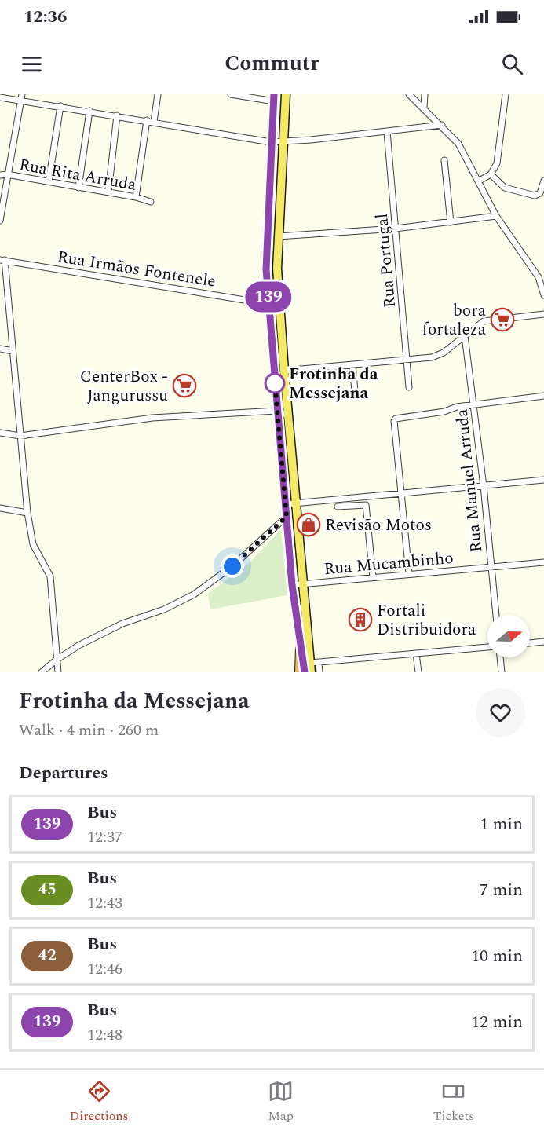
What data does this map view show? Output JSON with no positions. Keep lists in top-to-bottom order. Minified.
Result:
{"streets":{"street":["Rua Rita Arruda","Rua Portugal","Rua Irmãos Fontenele","Rua Manuel Arruda","Rua Mucambinho"]},"crossings":[["Rua Manuel Arruda","Rua Mucambinho"]],"places":{"supermarket":["bora fortaleza","CenterBox - Jangurussu"],"other":["Frotinha da Messejana"],"shop":["Revisão Motos"],"building":["Fortali Distribuidora"]},"lines":["bus line 139"],"north":"right","page":{"status":"12:36","header":"Commutr","on_map":"139","heading":[["Frotinha da Messejana","Walk · 4 min · 260 m"],"Departures"],"list":[{"mark":"139","name":"Bus","note":"12:37","value":"1 min"},{"mark":"45","name":"Bus","note":"12:43","value":"7 min"},{"mark":"42","name":"Bus","note":"12:46","value":"10 min"},{"mark":"139","name":"Bus","note":"12:48","value":"12 min"}],"tabs":["Directions","Map","Tickets"]}}
